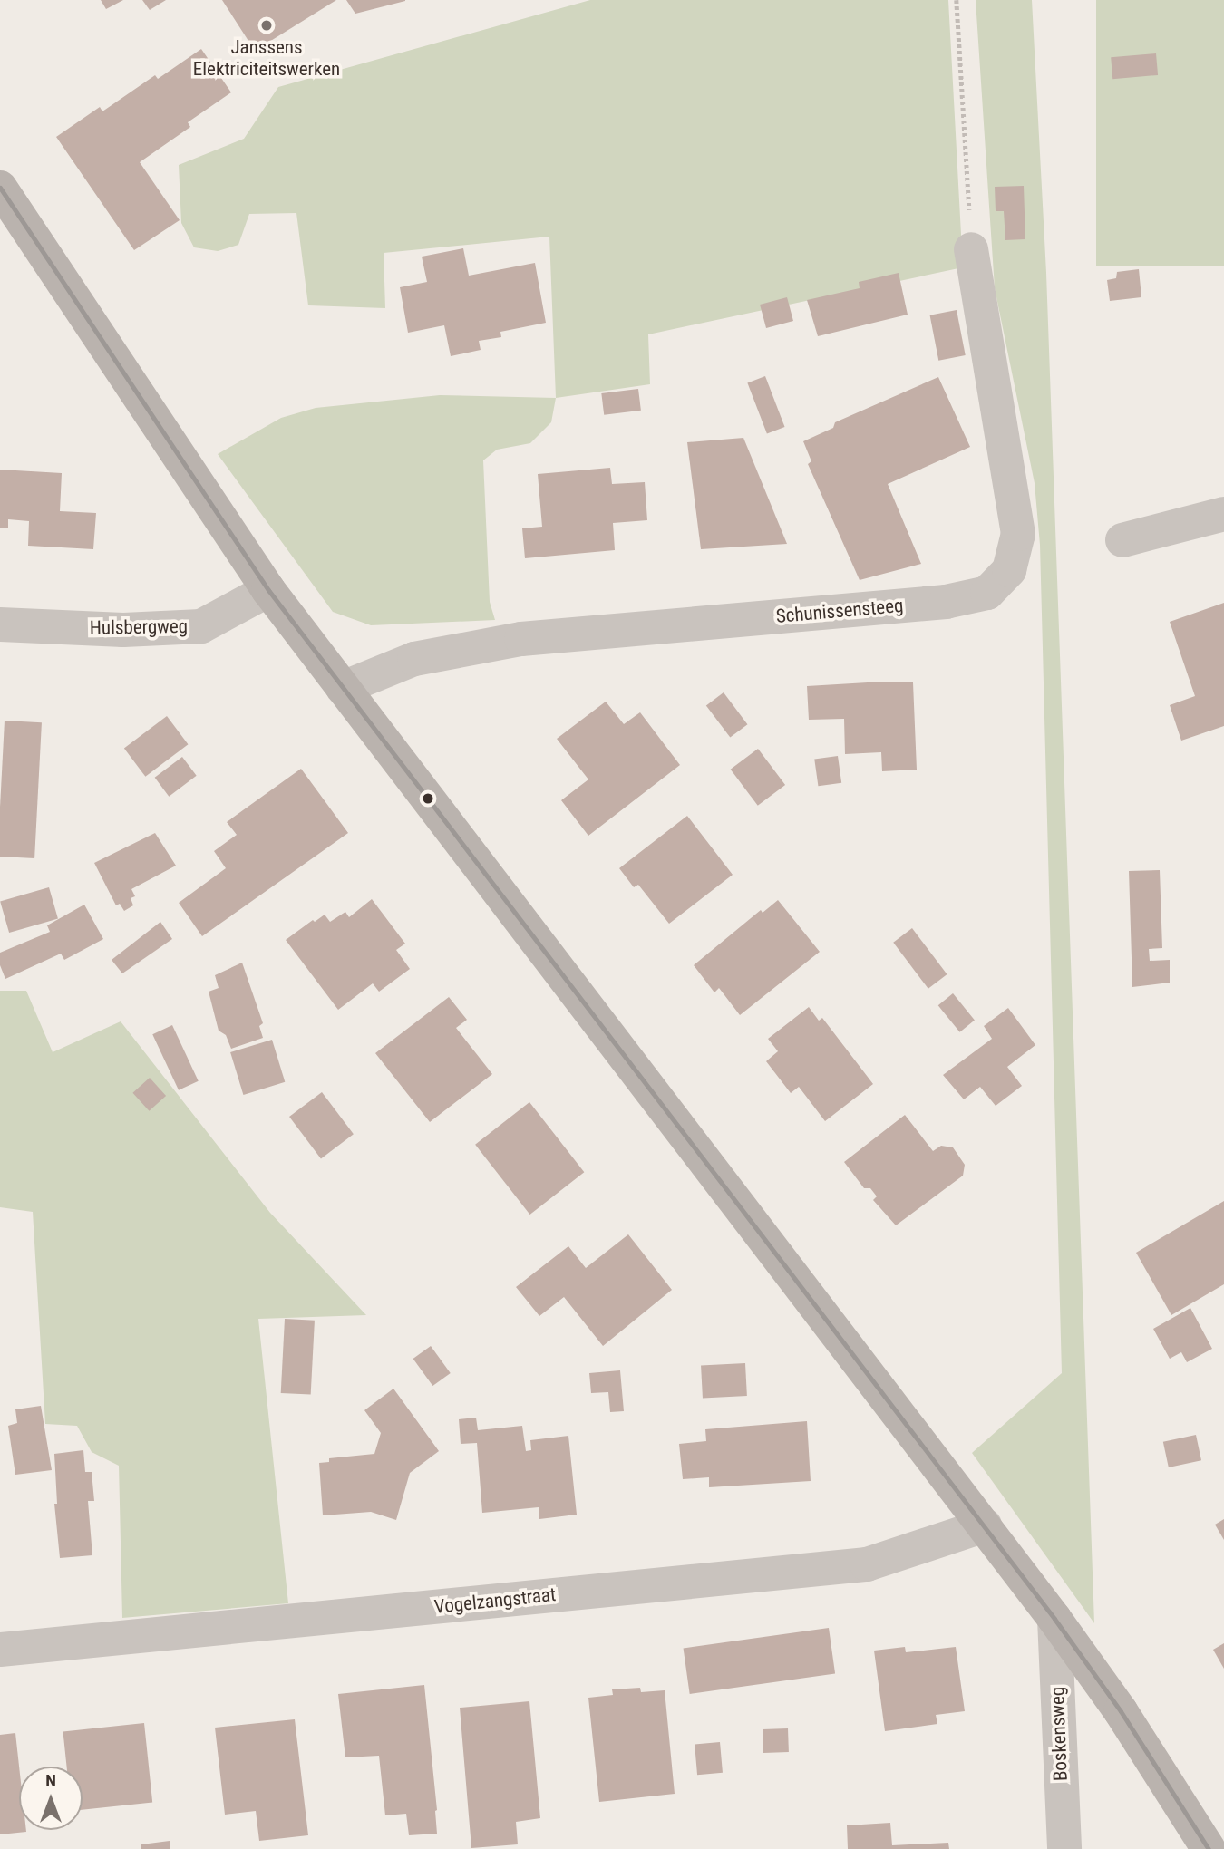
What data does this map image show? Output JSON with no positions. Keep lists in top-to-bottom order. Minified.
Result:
{"streets":{"street":["Schunissensteeg","Hulsbergweg","Vogelzangstraat","Boskensweg"]},"places":["Janssens Elektriciteitswerken"],"north":"top"}
